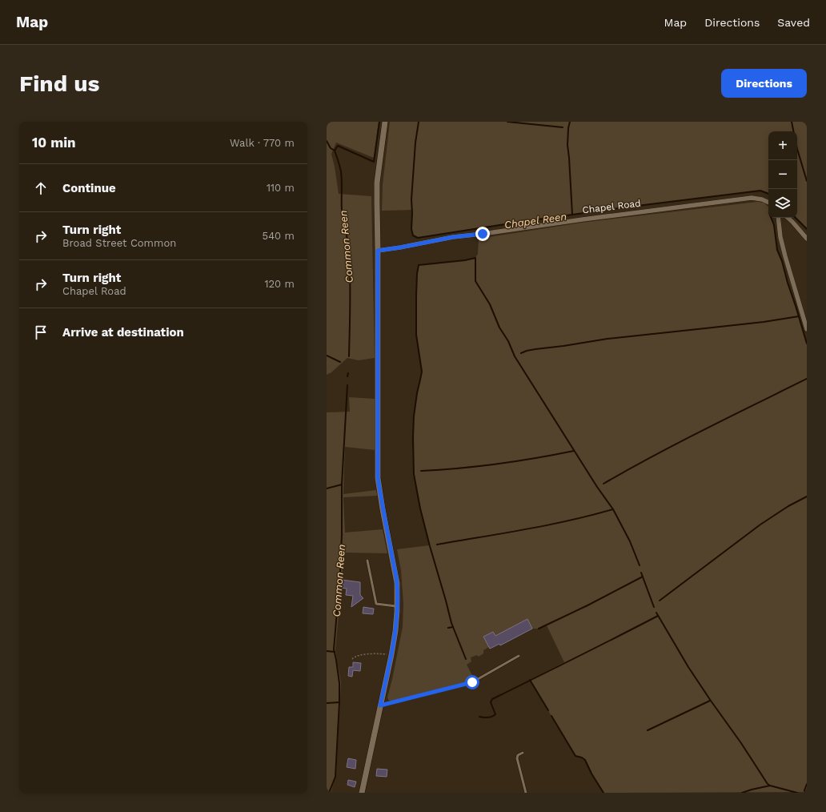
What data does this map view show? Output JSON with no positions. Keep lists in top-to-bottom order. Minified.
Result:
{"streets":{"street":["Chapel Road"]},"water":["Chapel Reen","Common Reen"],"page":{"header":"Map","nav":["Map","Directions","Saved"],"buttons":"Directions","title":"Find us","heading":["10 min","Walk · 770 m"],"map_buttons":["+","−"],"list":[["Continue","110 m"],["Turn right","Broad Street Common","540 m"],["Turn right","Chapel Road","120 m"],"Arrive at destination"]}}
